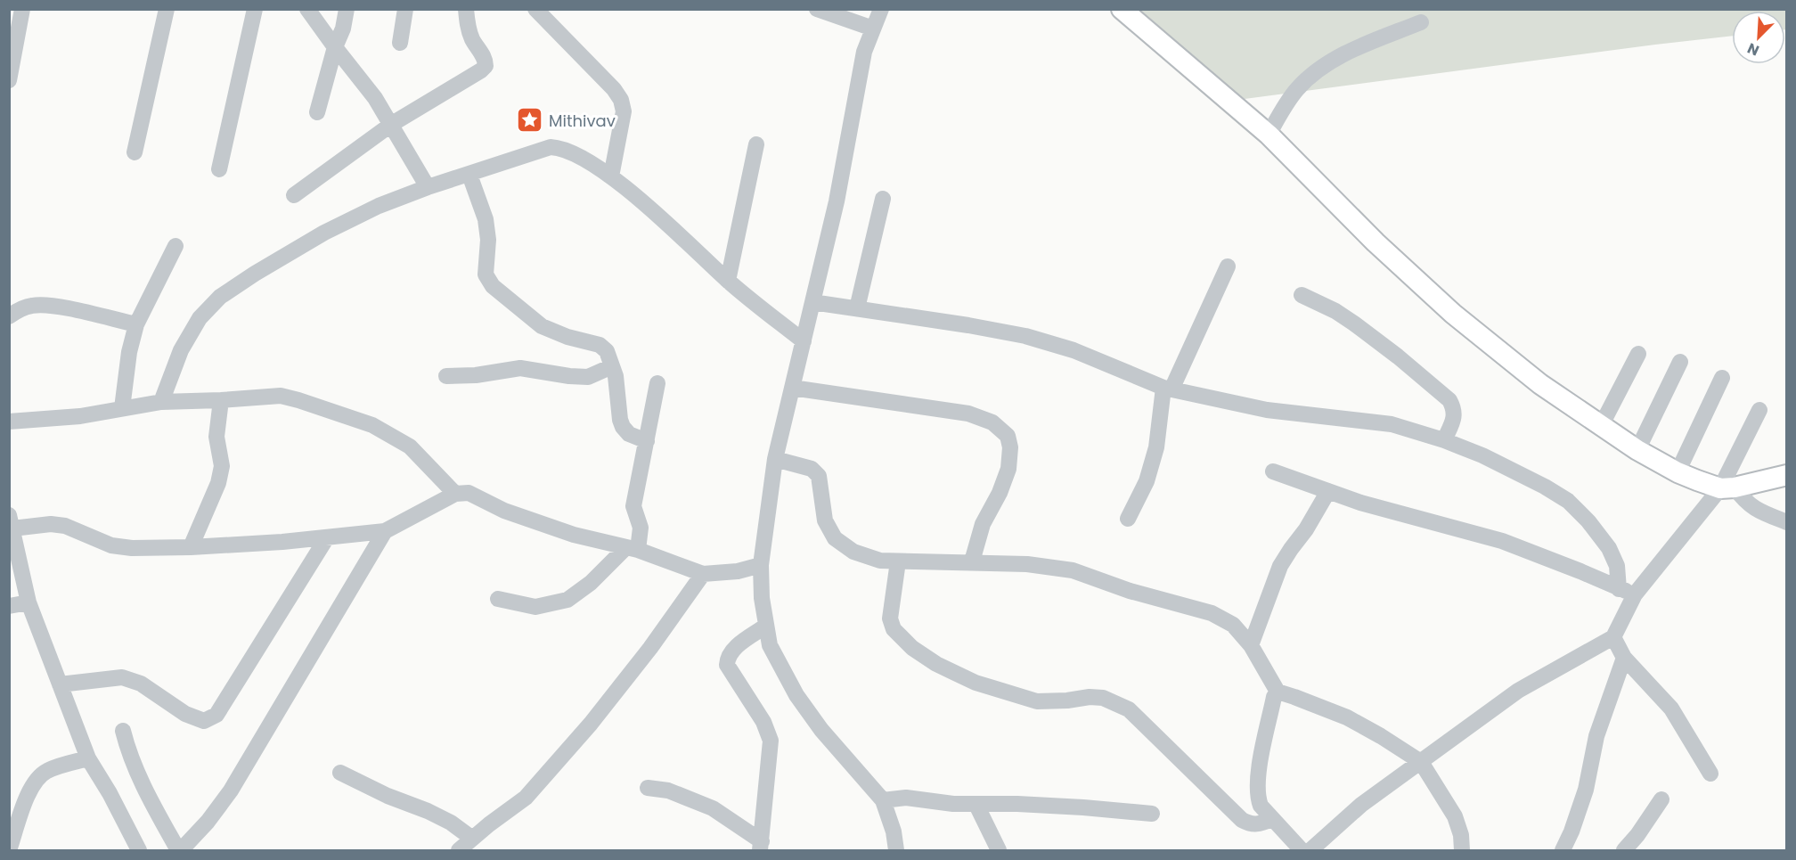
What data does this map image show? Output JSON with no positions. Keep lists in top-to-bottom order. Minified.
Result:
{"places":{"place":["Mithivav"]},"north":"bottom left"}
